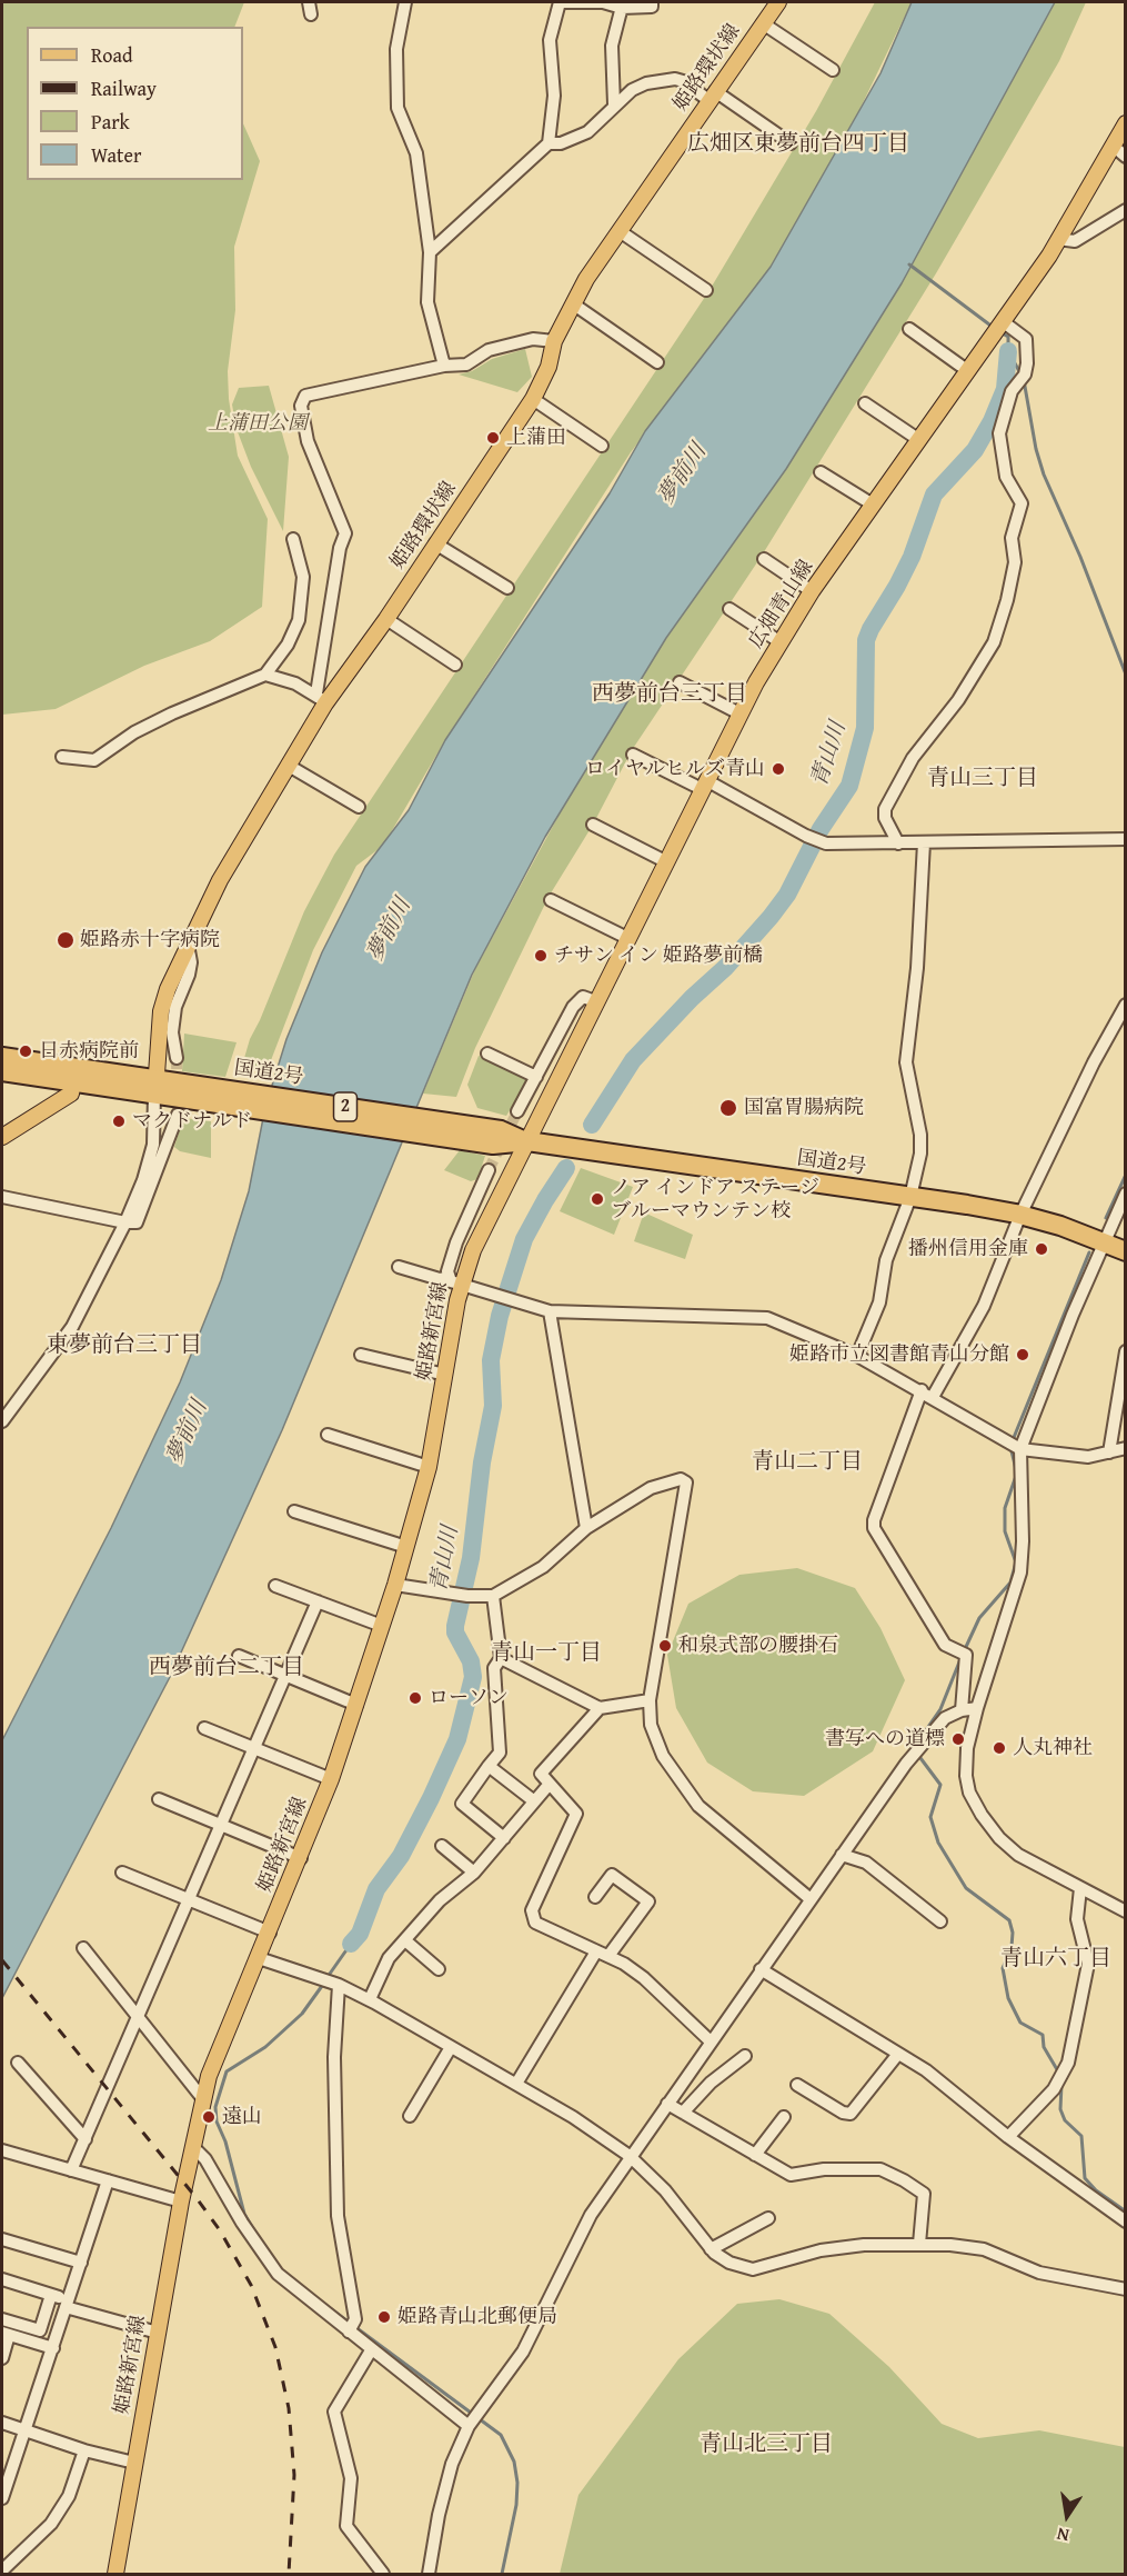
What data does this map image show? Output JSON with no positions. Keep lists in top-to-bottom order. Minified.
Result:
{"streets":{"highway":["国道2号","2"],"main road":["姫路環状線","広畑青山線","姫路新宮線"]},"crossings":[["姫路環状線","国道2号"],["広畑青山線","国道2号"],["広畑青山線","姫路新宮線"],["国道2号","姫路新宮線"]],"districts":["広畑区東夢前台四丁目","西夢前台三丁目","青山三丁目","東夢前台三丁目","青山二丁目","青山一丁目","西夢前台二丁目","青山六丁目","青山北三丁目"],"water":["夢前川","青山川"],"parks":["上蒲田公園"],"places":["上蒲田","ロイヤルヒルズ青山","姫路赤十字病院","チサン イン 姫路夢前橋","日赤病院前","国富胃腸病院","マクドナルド","ノア インドア ステージ ブルーマウンテン校","播州信用金庫","姫路市立図書館青山分館","和泉式部の腰掛石","ローソン","書写への道標","人丸神社","遠山","姫路青山北郵便局"],"legend":["Road","Railway","Park","Water"],"north":"bottom"}
